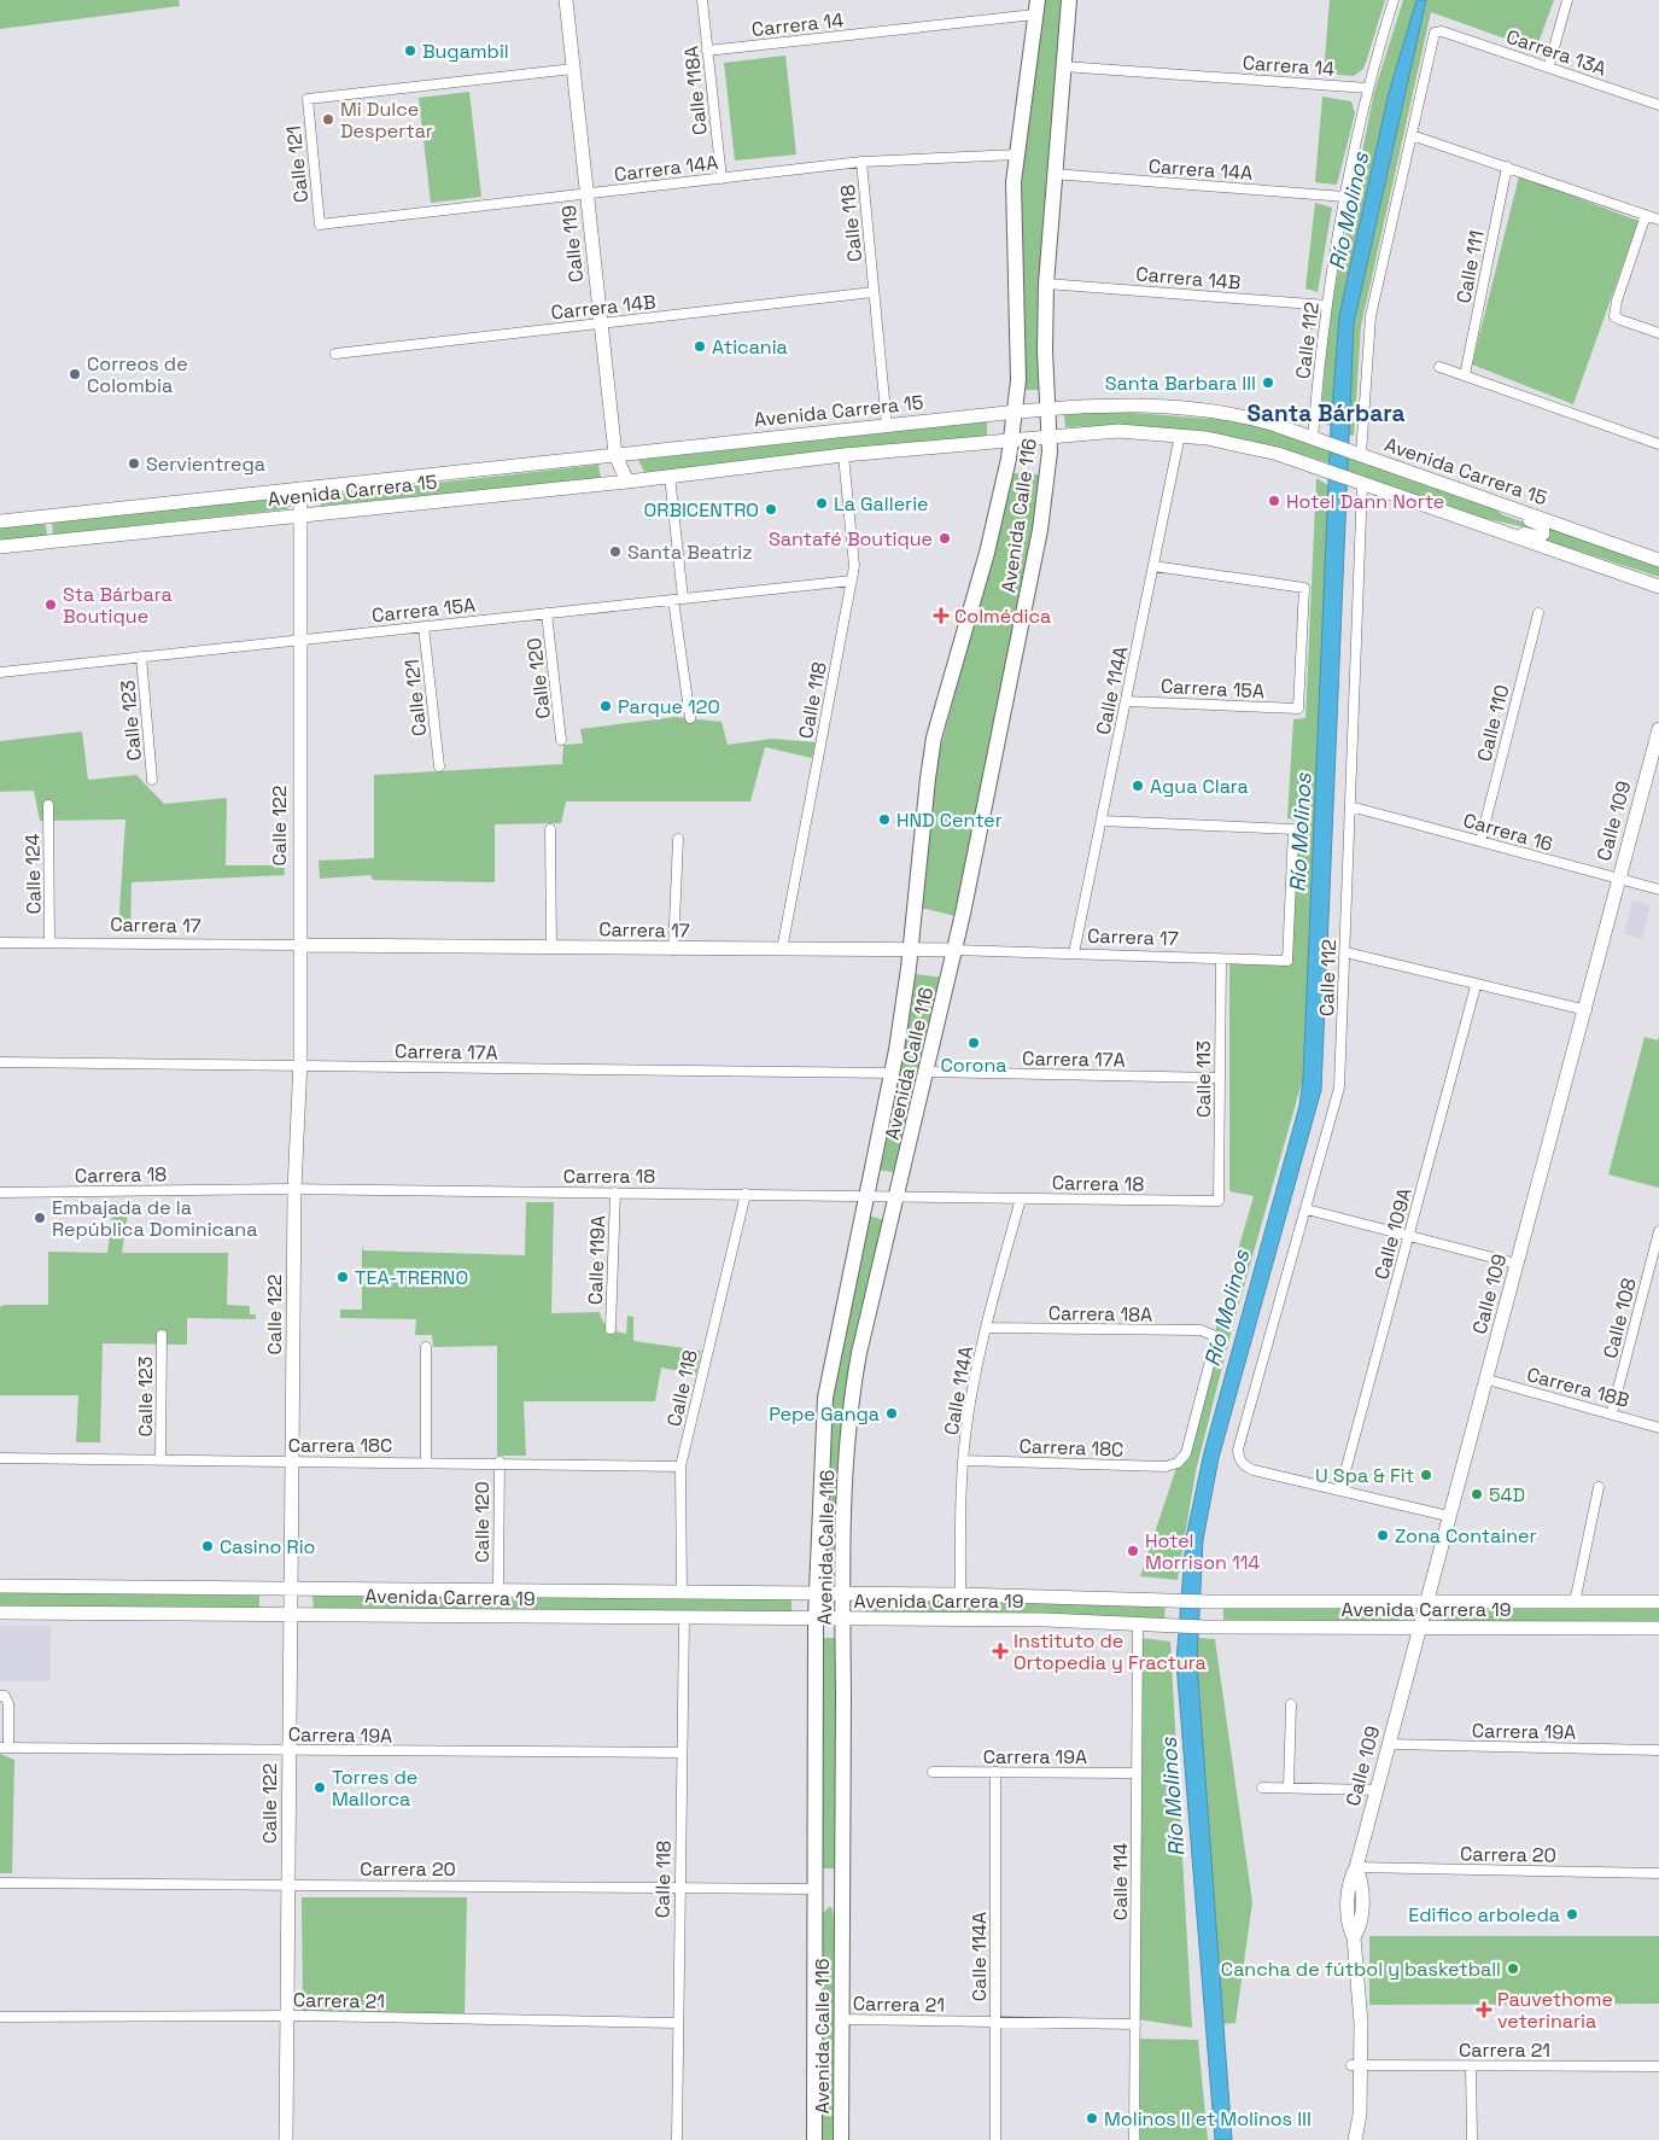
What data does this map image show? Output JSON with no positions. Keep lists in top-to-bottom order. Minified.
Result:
{"streets":{"main road":["Calle 119","Avenida Carrera 15","Avenida Calle 116","Calle 109","Calle 122","Carrera 17","Avenida Carrera 19"],"street":["Carrera 14","Carrera 13A","Calle 118A","Calle 121","Carrera 14A","Calle 118","Calle 111","Carrera 14B","Calle 112","Carrera 15A","Calle 120","Calle 114A","Calle 123","Calle 110","Carrera 16","Calle 124","Carrera 17A","Calle 113","Carrera 18","Calle 109A","Calle 119A","Carrera 18A","Calle 108","Carrera 18B","Carrera 18C","Carrera 19A","Carrera 20","Calle 114","Carrera 21"]},"crossings":[["Carrera 14","Calle 118A"],["Carrera 14","Calle 112"],["Carrera 14","Avenida Calle 116"],["Calle 118A","Carrera 14A"],["Calle 121","Carrera 14A"],["Calle 121","Calle 119"],["Calle 121","Carrera 15A"],["Carrera 14A","Calle 118"],["Carrera 14A","Calle 119"],["Carrera 14A","Calle 112"],["Carrera 14A","Avenida Calle 116"],["Calle 118","Carrera 14B"],["Calle 118","Avenida Carrera 15"],["Calle 118","Carrera 15A"],["Calle 118","Carrera 17"],["Calle 118","Carrera 18"],["Calle 118","Carrera 18C"],["Calle 118","Avenida Carrera 19"],["Calle 118","Carrera 19A"],["Calle 118","Carrera 20"],["Calle 118","Carrera 21"],["Calle 119","Carrera 14B"],["Calle 119","Avenida Carrera 15"],["Carrera 14B","Calle 112"],["Carrera 14B","Avenida Calle 116"],["Calle 112","Avenida Carrera 15"],["Calle 112","Calle 114A"],["Calle 112","Carrera 16"],["Calle 112","Carrera 17"],["Calle 112","Calle 109A"],["Avenida Carrera 15","Avenida Calle 116"],["Avenida Carrera 15","Calle 114A"],["Avenida Carrera 15","Calle 122"],["Avenida Calle 116","Carrera 17"],["Avenida Calle 116","Carrera 17A"],["Avenida Calle 116","Carrera 18"],["Avenida Calle 116","Avenida Carrera 19"],["Avenida Calle 116","Carrera 20"],["Avenida Calle 116","Carrera 21"],["Carrera 15A","Calle 120"],["Carrera 15A","Calle 114A"],["Carrera 15A","Calle 123"],["Carrera 15A","Calle 122"],["Calle 120","Carrera 18C"],["Calle 114A","Carrera 17"],["Calle 114A","Carrera 18"],["Calle 114A","Carrera 18A"],["Calle 114A","Carrera 18C"],["Calle 114A","Avenida Carrera 19"],["Calle 114A","Carrera 19A"],["Calle 114A","Carrera 21"],["Calle 123","Carrera 18C"],["Calle 110","Carrera 16"],["Calle 109","Carrera 16"],["Calle 109","Carrera 18B"],["Calle 109","Avenida Carrera 19"],["Calle 109","Carrera 19A"],["Calle 109","Carrera 20"],["Calle 109","Carrera 21"],["Calle 122","Carrera 17"],["Calle 122","Carrera 17A"],["Calle 122","Carrera 18"],["Calle 122","Carrera 18C"],["Calle 122","Avenida Carrera 19"],["Calle 122","Carrera 19A"],["Calle 122","Carrera 20"],["Calle 122","Carrera 21"],["Calle 124","Carrera 17"],["Carrera 17","Calle 113"],["Carrera 17A","Calle 113"],["Calle 113","Carrera 18"],["Carrera 18","Calle 119A"],["Carrera 18A","Carrera 18C"],["Calle 108","Carrera 18B"],["Avenida Carrera 19","Calle 114"],["Carrera 19A","Calle 114"],["Calle 114","Carrera 21"]],"districts":["Santa Bárbara"],"water":["Río Molinos"],"places":{"other":["Bugambil","Mi Dulce Despertar","Aticania","Correos de Colombia","Santa Barbara III","Servientrega","Hotel Dann Norte","La Gallerie","ORBICENTRO","Santafé Boutique","Santa Beatriz","Sta Bárbara Boutique","Parque 120","Agua Clara","HND Center","Corona","Embajada de la República Dominicana","TEA-TRERNO","Pepe Ganga","U Spa & Fit","54D","Zona Container","Casino Rio","Hotel Morrison 114","Torres de Mallorca","Edifico arboleda","Cancha de fútbol y basketball","Molinos II et Molinos III"],"health":["Colmédica","Instituto de Ortopedia y Fractura","Pauvethome veterinaria"]}}
